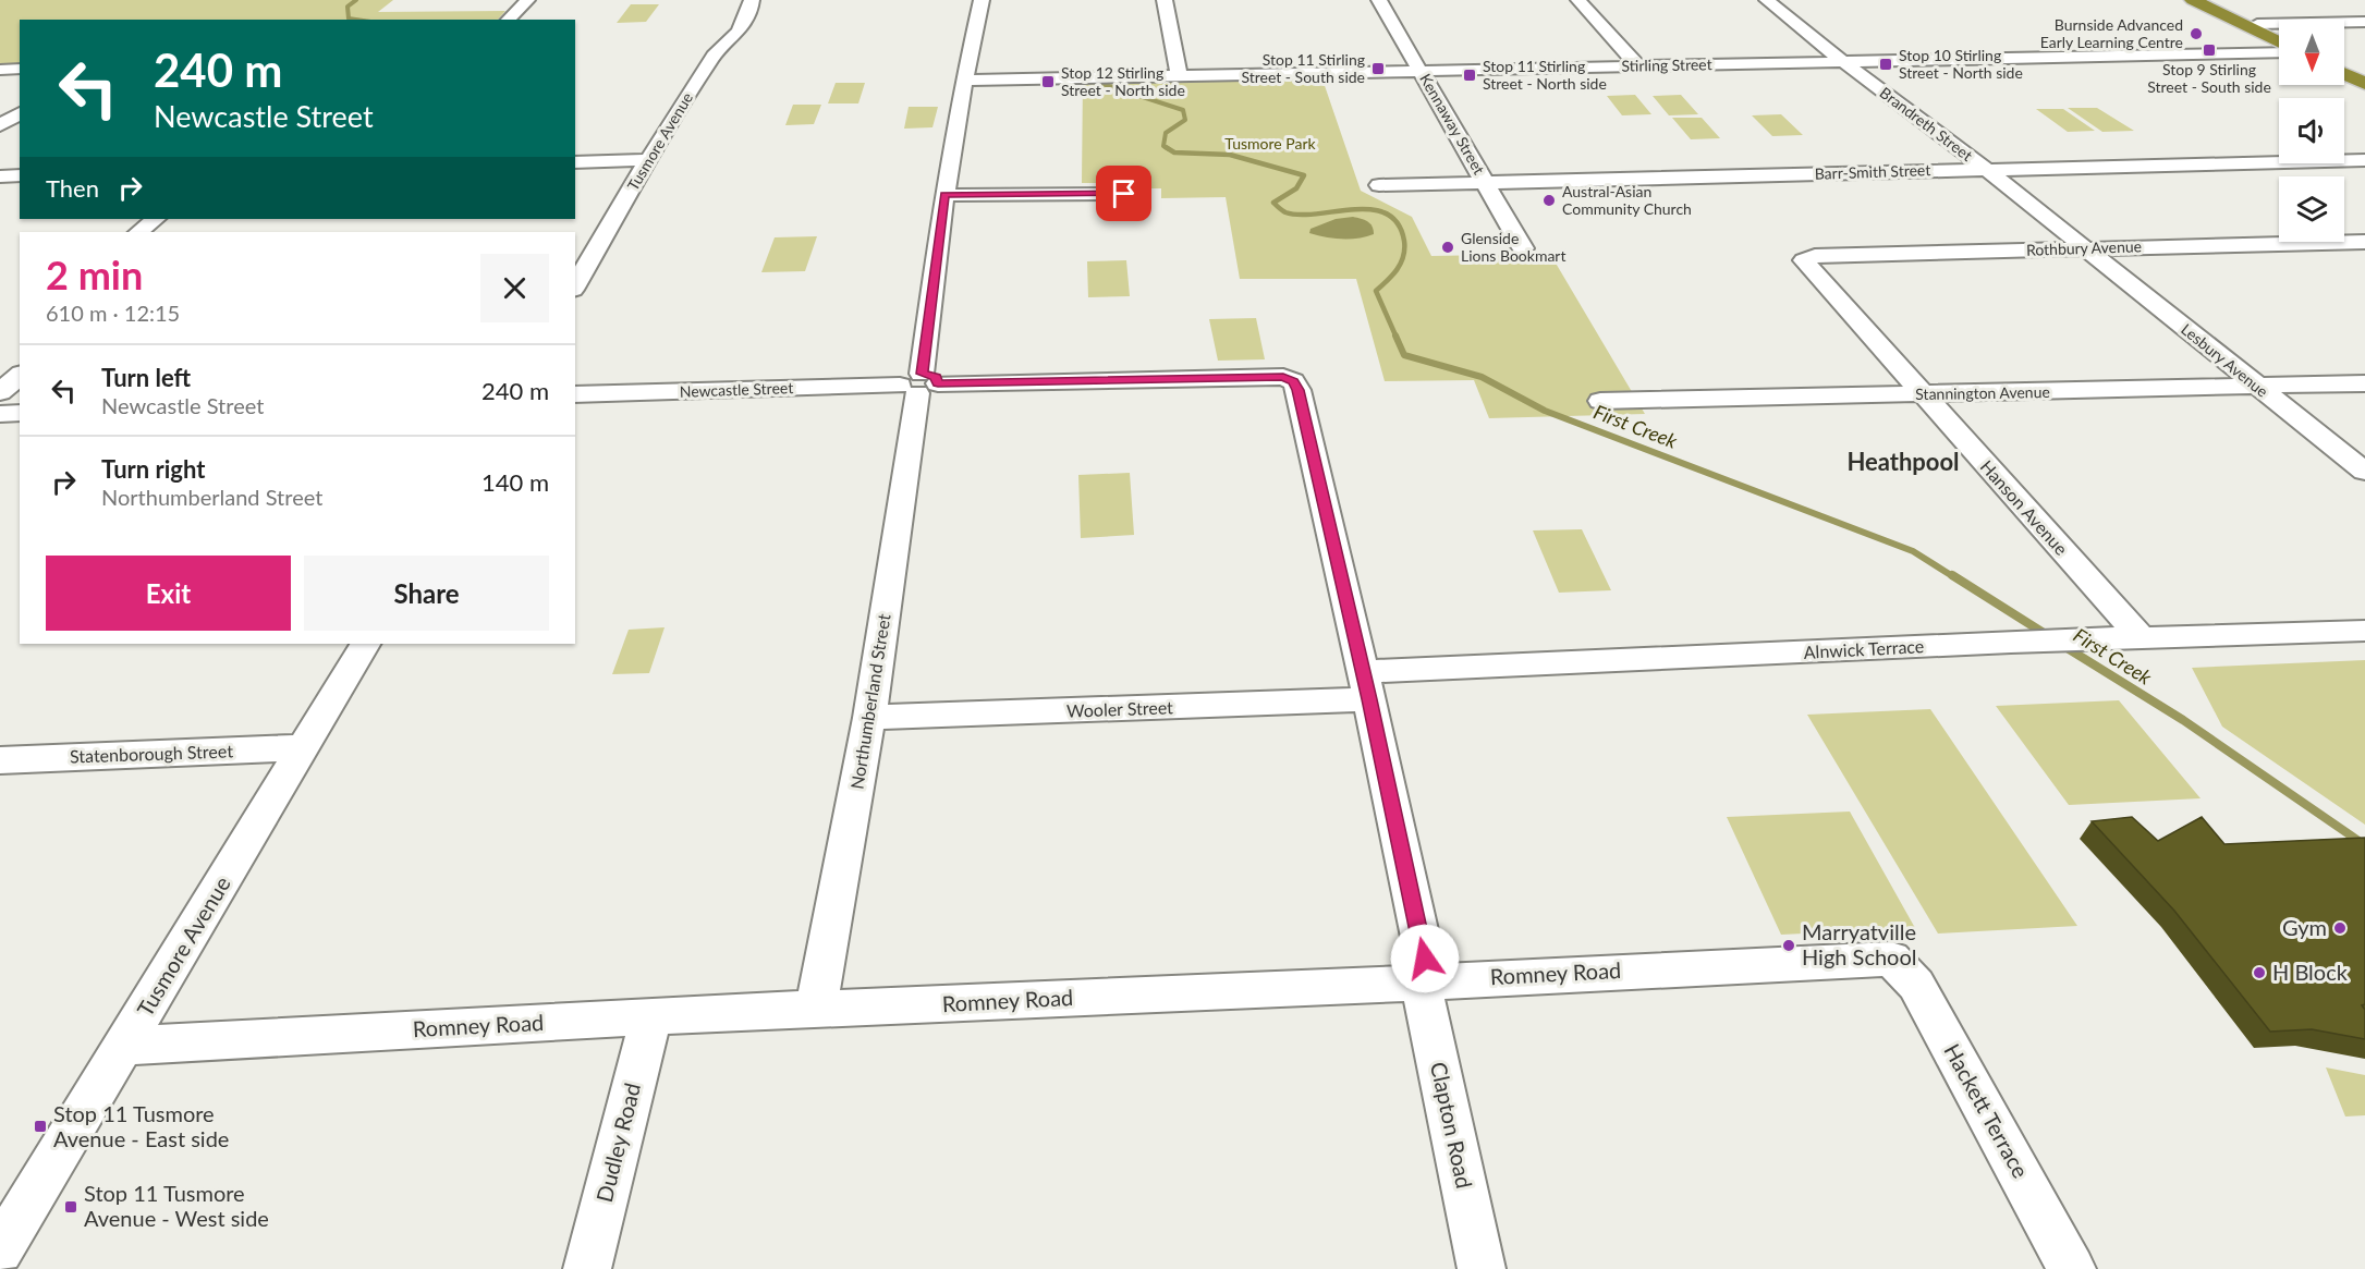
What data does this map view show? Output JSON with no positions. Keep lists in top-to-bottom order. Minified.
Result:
{"streets":{"street":["Stirling Street","Kennaway Street","Brandreth Street","Tusmore Avenue","Barr-Smith Street","Rothbury Avenue","Lesbury Avenue","Newcastle Street","Stannington Avenue","Hanson Avenue","Alnwick Terrace","Northumberland Street","Wooler Street","Statenborough Street","Romney Road","Hackett Terrace","Clapton Road","Dudley Road"]},"crossings":[["Stirling Street","Kennaway Street"],["Stirling Street","Brandreth Street"],["Stirling Street","Northumberland Street"],["Kennaway Street","Barr-Smith Street"],["Brandreth Street","Barr-Smith Street"],["Brandreth Street","Rothbury Avenue"],["Brandreth Street","Lesbury Avenue"],["Tusmore Avenue","Statenborough Street"],["Tusmore Avenue","Romney Road"],["Rothbury Avenue","Lesbury Avenue"],["Rothbury Avenue","Hanson Avenue"],["Lesbury Avenue","Stannington Avenue"],["Newcastle Street","Northumberland Street"],["Newcastle Street","Clapton Road"],["Stannington Avenue","Hanson Avenue"],["Hanson Avenue","Alnwick Terrace"],["Alnwick Terrace","Wooler Street"],["Alnwick Terrace","Clapton Road"],["Northumberland Street","Wooler Street"],["Northumberland Street","Romney Road"],["Wooler Street","Clapton Road"],["Romney Road","Hackett Terrace"],["Romney Road","Clapton Road"],["Romney Road","Dudley Road"]],"districts":["Heathpool"],"water":["First Creek"],"parks":["Tusmore Park"],"places":{"other":["Burnside Advanced Early Learning Centre","Austral-Asian Community Church","Glenside Lions Bookmart","Gym","Marryatville High School","H Block"],"transit":["Stop 9 Stirling Street - South side","Stop 10 Stirling Street - North side","Stop 11 Stirling Street - South side","Stop 11 Stirling Street - North side","Stop 12 Stirling Street - North side","Stop 11 Tusmore Avenue - East side","Stop 11 Tusmore Avenue - West side"]},"north":"bottom","page":{"turn":["240 m","Newcastle Street"],"then":"Then","heading":["2 min","610 m · 12:15"],"list":[{"name":"Turn left","note":"Newcastle Street","value":"240 m"},{"name":"Turn right","note":"Northumberland Street","value":"140 m"}],"buttons":["Exit","Share"]}}
